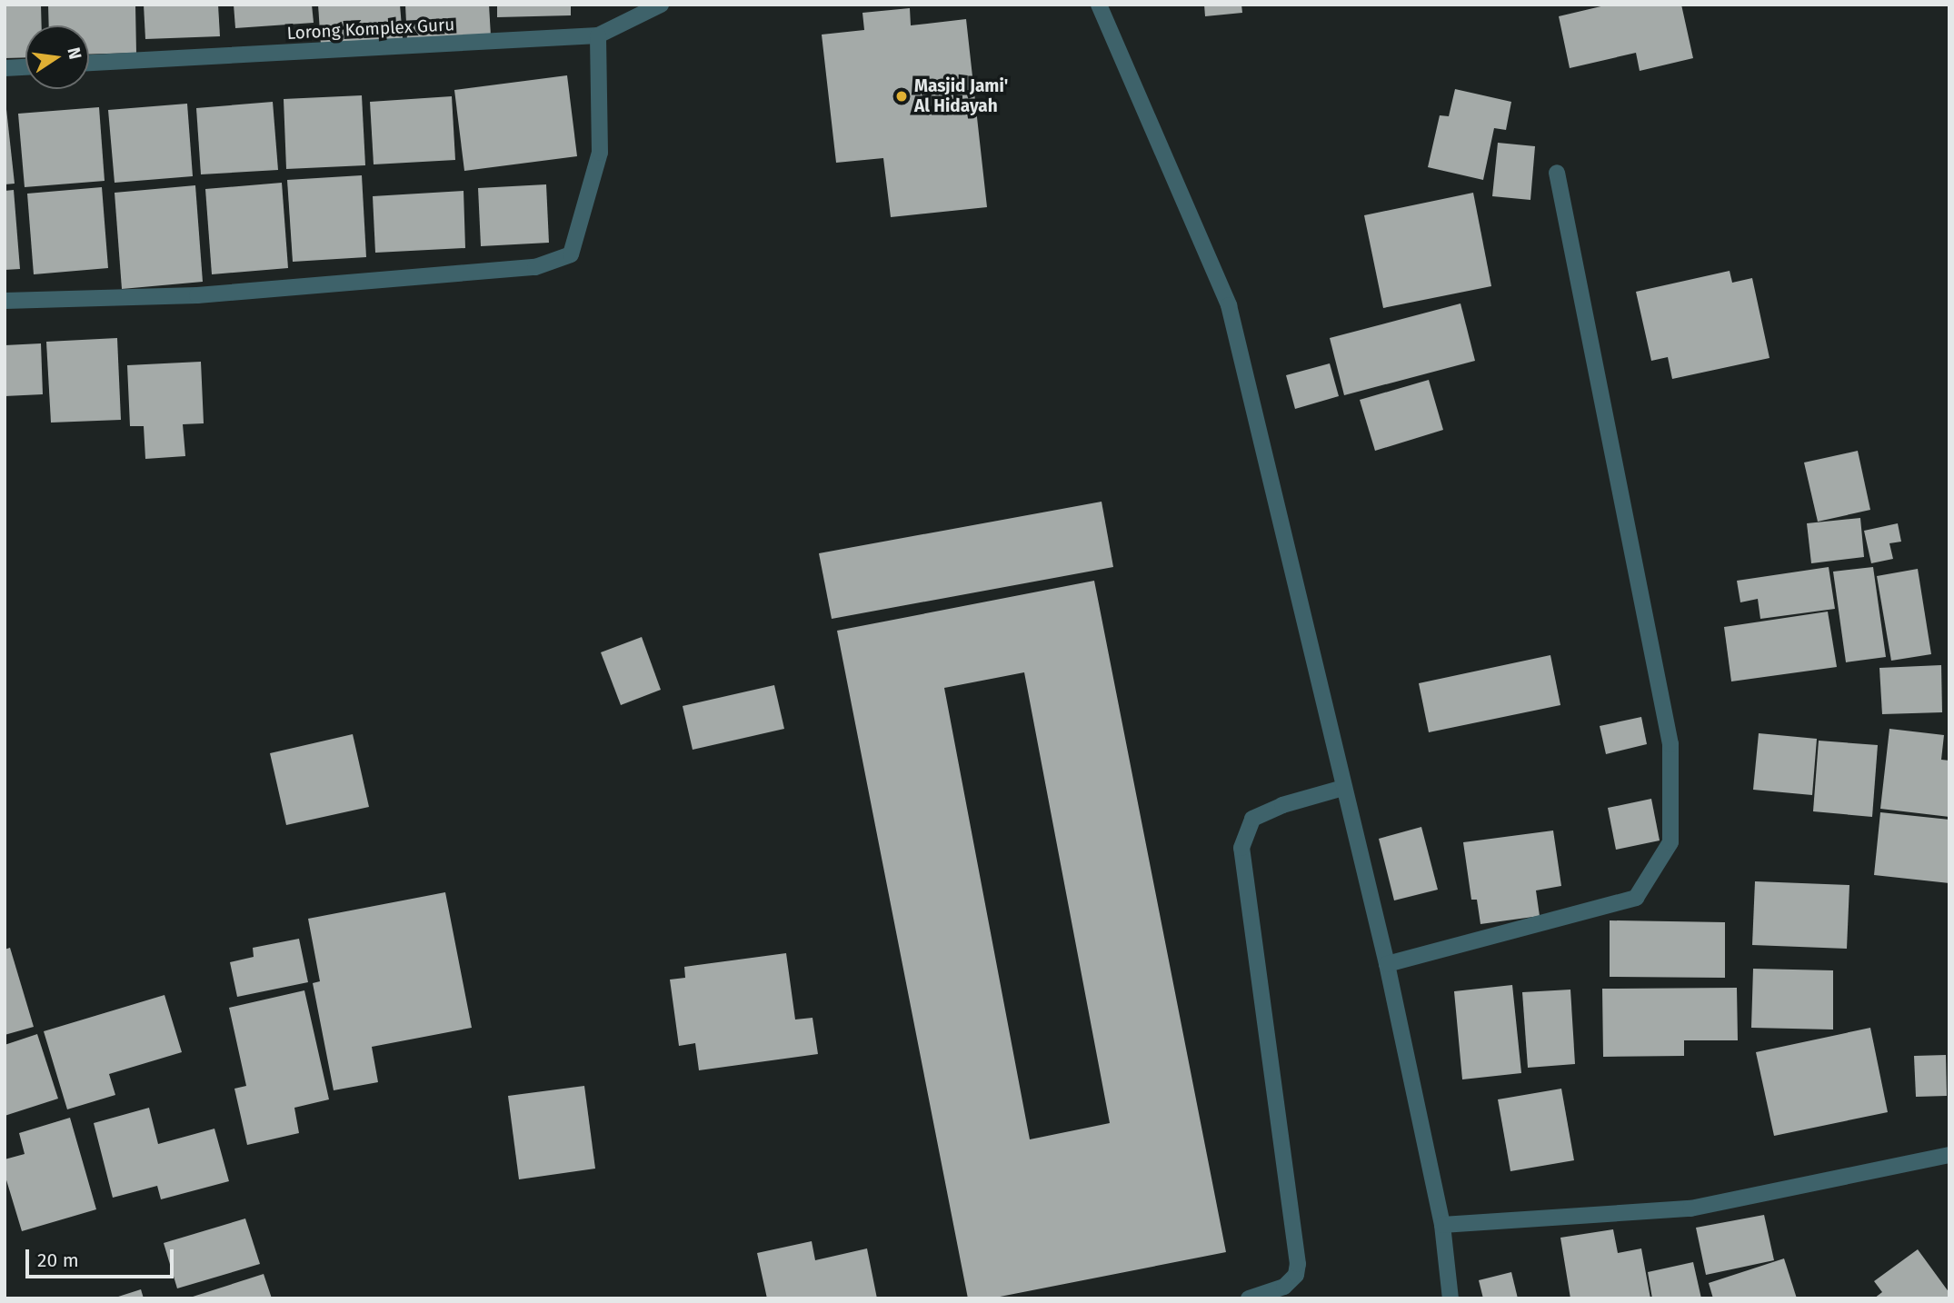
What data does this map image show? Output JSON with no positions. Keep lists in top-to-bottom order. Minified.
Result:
{"streets":{"street":["Lorong Komplex Guru"]},"places":["Masjid Jami' Al Hidayah"],"scale_bar":"20 m","north":"right"}
